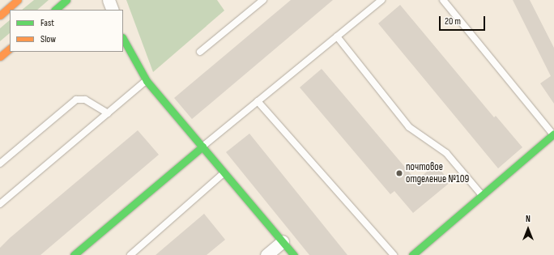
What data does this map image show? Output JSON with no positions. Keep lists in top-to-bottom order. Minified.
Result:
{"places":["почтовое отделение №109"],"legend":["Fast","Slow"],"scale_bar":"20 m","north":"top"}
